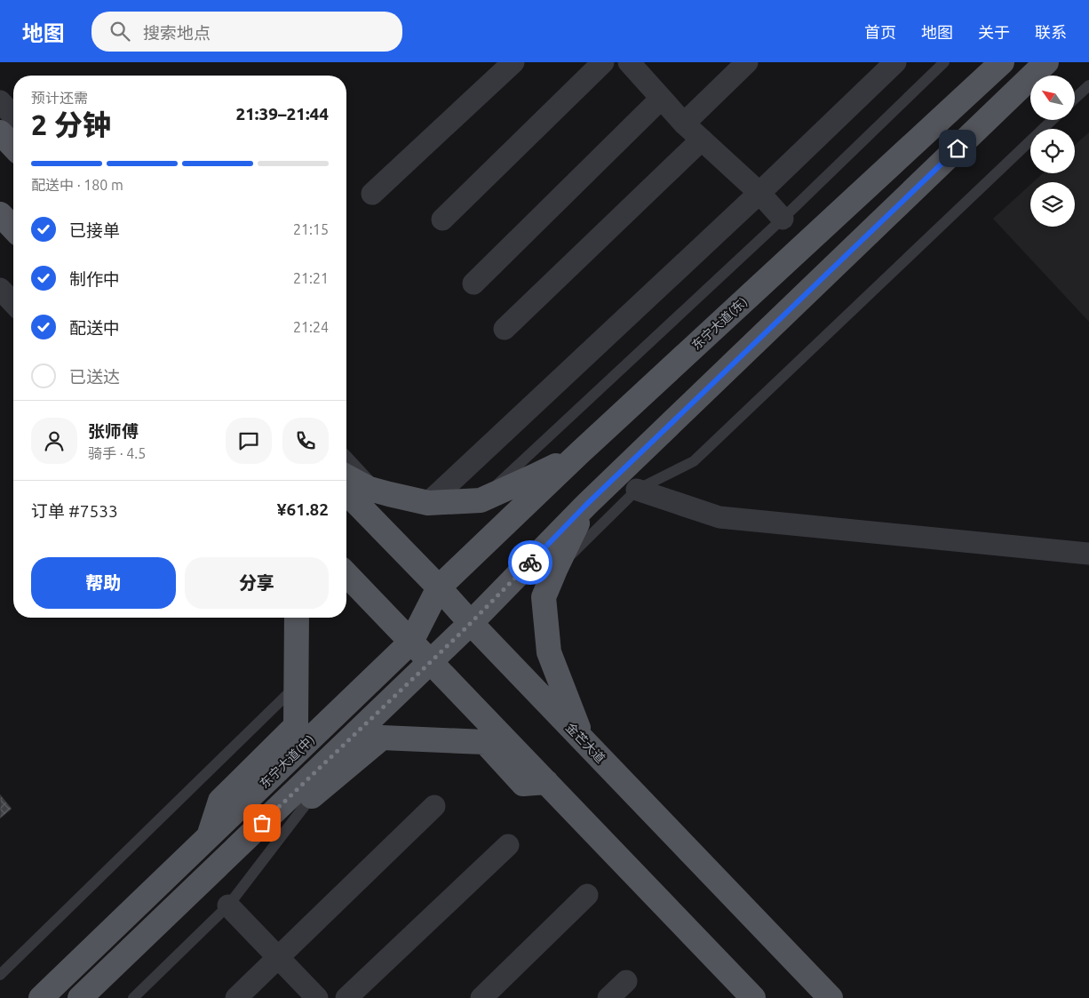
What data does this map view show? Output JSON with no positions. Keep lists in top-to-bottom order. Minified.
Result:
{"streets":{"main road":["东宁大道(东)","金芒大道","东宁大道(中)"]},"crossings":[["东宁大道(东)","金芒大道"],["东宁大道(东)","东宁大道(中)"],["金芒大道","东宁大道(中)"]],"north":"top left","page":{"header":"地图","search":"搜索地点","nav":["首页","地图","关于","联系"],"heading":["2 分钟","预计还需","21:39–21:44"],"panel":["张师傅","骑手 · 4.5","订单 #7533","¥61.82"],"bar":"配送中 · 180 m","list":[["已接单","21:15"],["制作中","21:21"],["配送中","21:24"],"已送达"],"buttons":["帮助","分享"]}}
